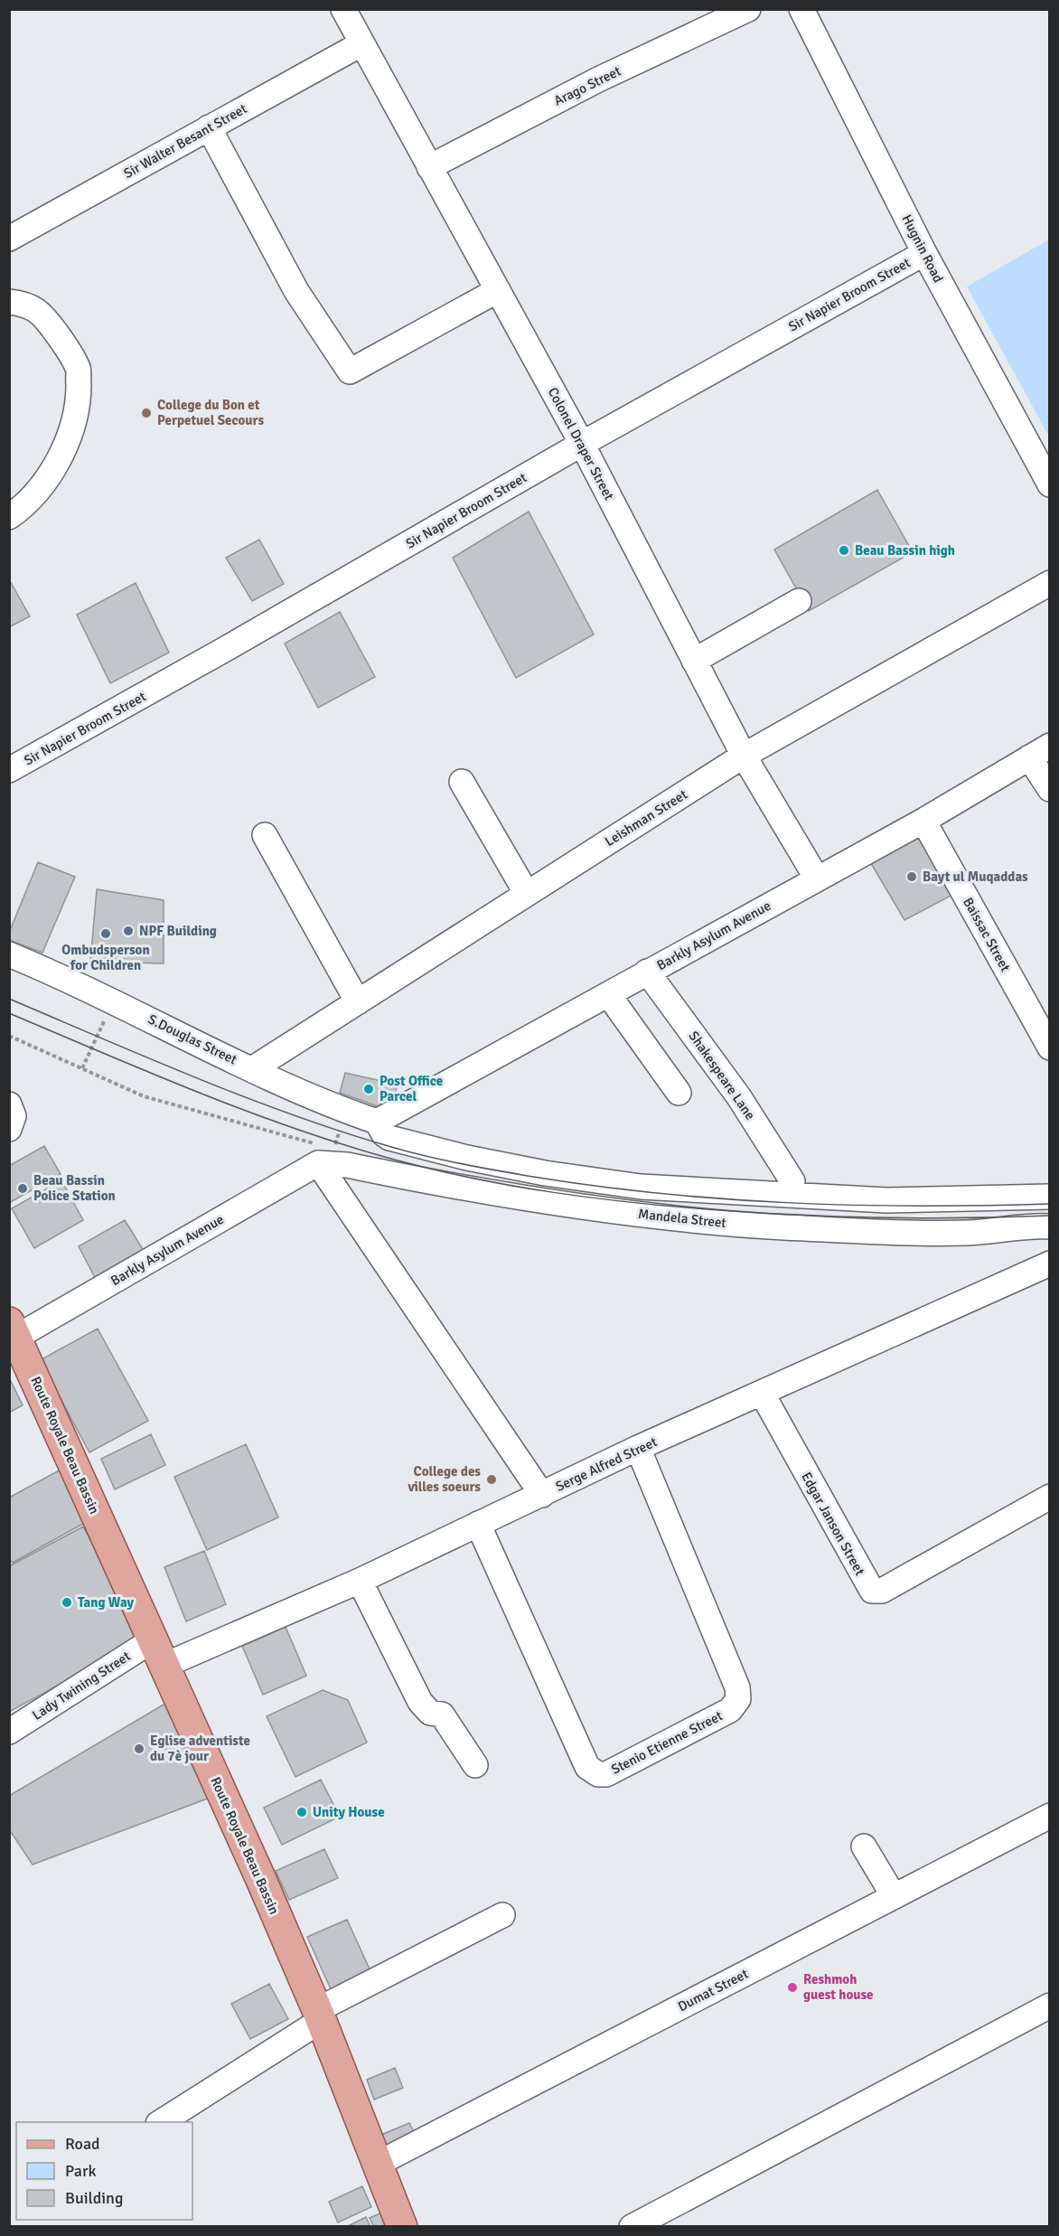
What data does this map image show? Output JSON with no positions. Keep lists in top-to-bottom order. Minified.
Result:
{"streets":{"main road":["Route Royale Beau Bassin"],"street":["Arago Street","Sir Walter Besant Street","Hugnin Road","Sir Napier Broom Street","Colonel Draper Street","Leishman Street","Baissac Street","Barkly Asylum Avenue","S.Douglas Street","Shakespeare Lane","Mandela Street","Serge Alfred Street","Edgar Janson Street","Lady Twining Street","Stenio Etienne Street","Dumat Street"]},"crossings":[["Arago Street","Colonel Draper Street"],["Sir Walter Besant Street","Colonel Draper Street"],["Hugnin Road","Sir Napier Broom Street"],["Sir Napier Broom Street","Colonel Draper Street"],["Colonel Draper Street","Leishman Street"],["Colonel Draper Street","Barkly Asylum Avenue"],["Leishman Street","S.Douglas Street"],["Baissac Street","Barkly Asylum Avenue"],["Barkly Asylum Avenue","S.Douglas Street"],["Barkly Asylum Avenue","Shakespeare Lane"],["Barkly Asylum Avenue","Mandela Street"],["Barkly Asylum Avenue","Route Royale Beau Bassin"],["Route Royale Beau Bassin","Serge Alfred Street"],["Route Royale Beau Bassin","Lady Twining Street"],["Route Royale Beau Bassin","Dumat Street"],["Serge Alfred Street","Edgar Janson Street"],["Serge Alfred Street","Lady Twining Street"],["Serge Alfred Street","Stenio Etienne Street"]],"places":["College du Bon et Perpetuel Secours","Beau Bassin high","Bayt ul Muqaddas","NPF Building","Ombudsperson for Children","Post Office Parcel","Beau Bassin Police Station","College des villes soeurs","Tang Way","Eglise adventiste du 7è jour","Unity House","Reshmoh guest house"],"legend":["Road","Park","Building"]}
